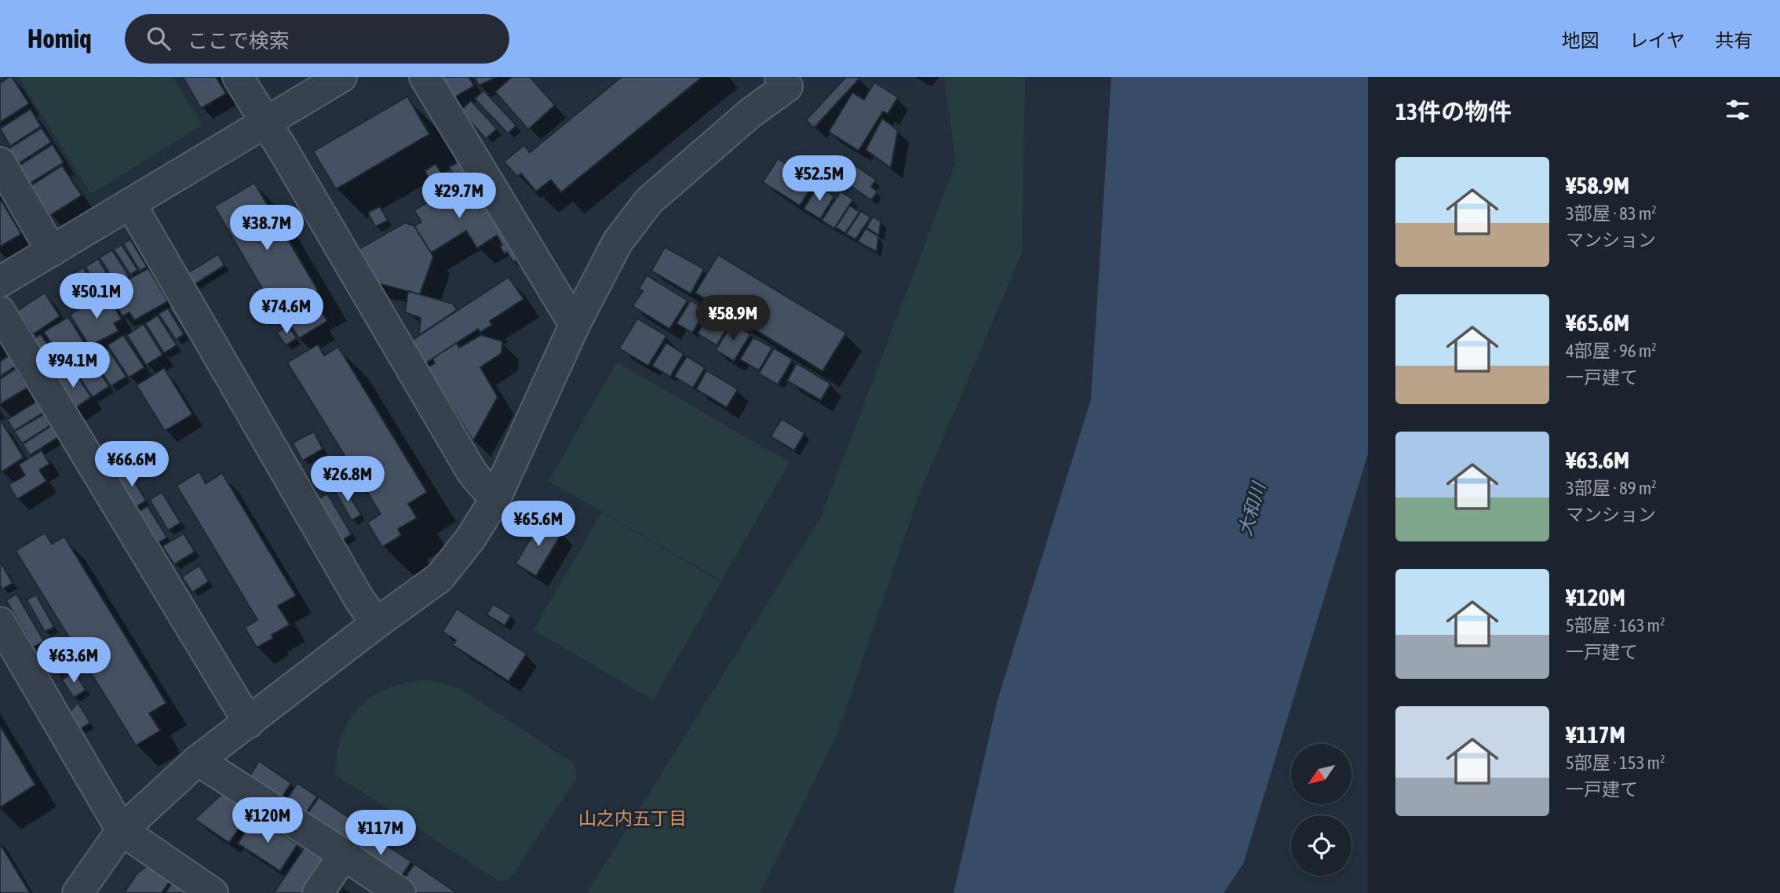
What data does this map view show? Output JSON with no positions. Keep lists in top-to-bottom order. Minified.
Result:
{"districts":["山之内五丁目"],"water":["大和川"],"north":"bottom left","page":{"header":"Homiq","search":"ここで検索","nav":["地図","レイヤ","共有"],"heading":"13件の物件","list":[{"name":"¥58.9M","note":"3部屋 · 83 m² · マンション"},{"name":"¥65.6M","note":"4部屋 · 96 m² · 一戸建て"},{"name":"¥63.6M","note":"3部屋 · 89 m² · マンション"},{"name":"¥120M","note":"5部屋 · 163 m² · 一戸建て"},{"name":"¥117M","note":"5部屋 · 153 m² · 一戸建て"}],"price":["¥52.5M","¥29.7M","¥38.7M","¥50.1M","¥74.6M","¥58.9M","¥94.1M","¥66.6M","¥26.8M","¥65.6M","¥63.6M","¥120M","¥117M"]}}
